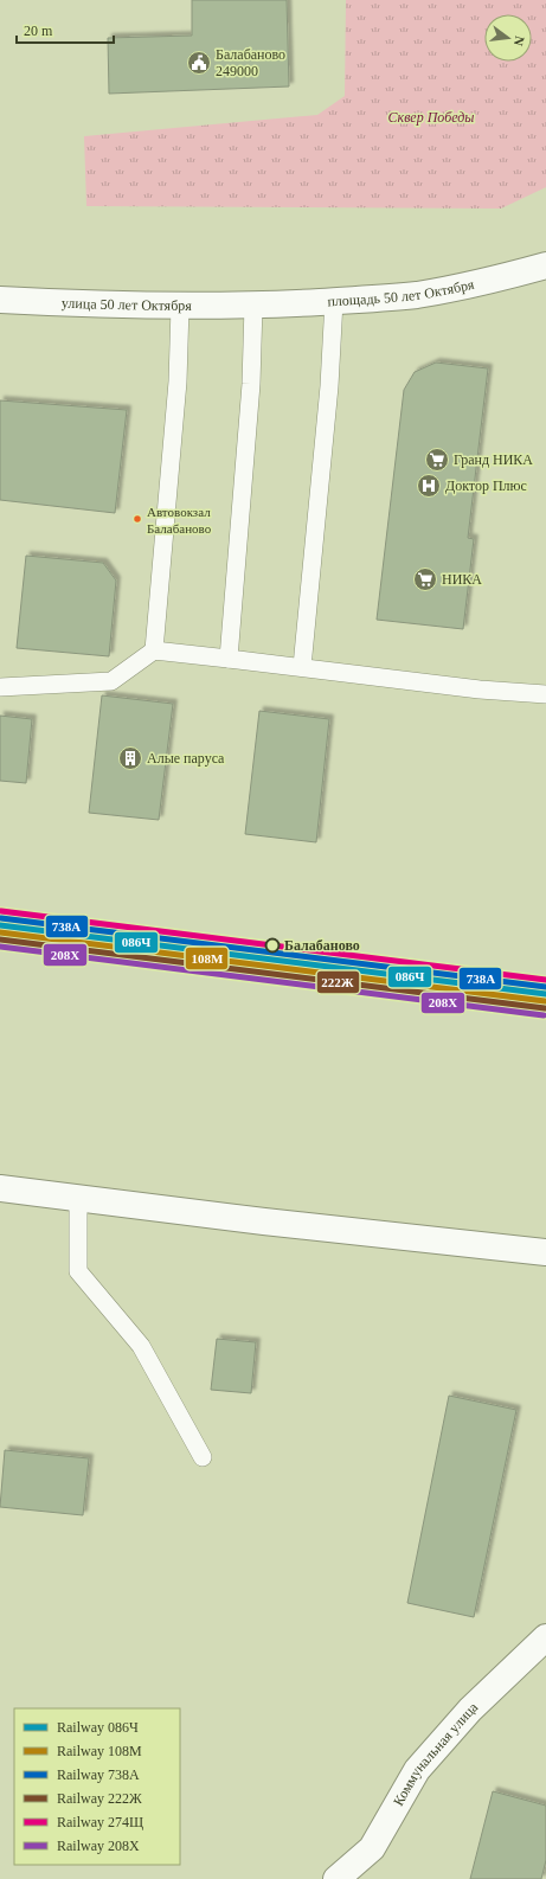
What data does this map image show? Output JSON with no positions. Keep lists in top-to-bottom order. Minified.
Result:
{"streets":{"street":["площадь 50 лет Октября","улица 50 лет Октября","Коммунальная улица"]},"crossings":[["площадь 50 лет Октября","улица 50 лет Октября"]],"parks":["Сквер Победы"],"places":{"public building":["Балабаново 249000"],"supermarket":["Гранд НИКА","НИКА"],"hospital":["Доктор Плюс"],"other":["Автовокзал Балабаново","Балабаново"],"building":["Алые паруса"]},"lines":["rail line 274Щ","rail line 738А","rail line 086Ч","rail line 108М","rail line 222Ж","rail line 208Х"],"legend":["Railway 086Ч","Railway 108М","Railway 738А","Railway 222Ж","Railway 274Щ","Railway 208Х"],"scale_bar":"20 m","north":"right"}
